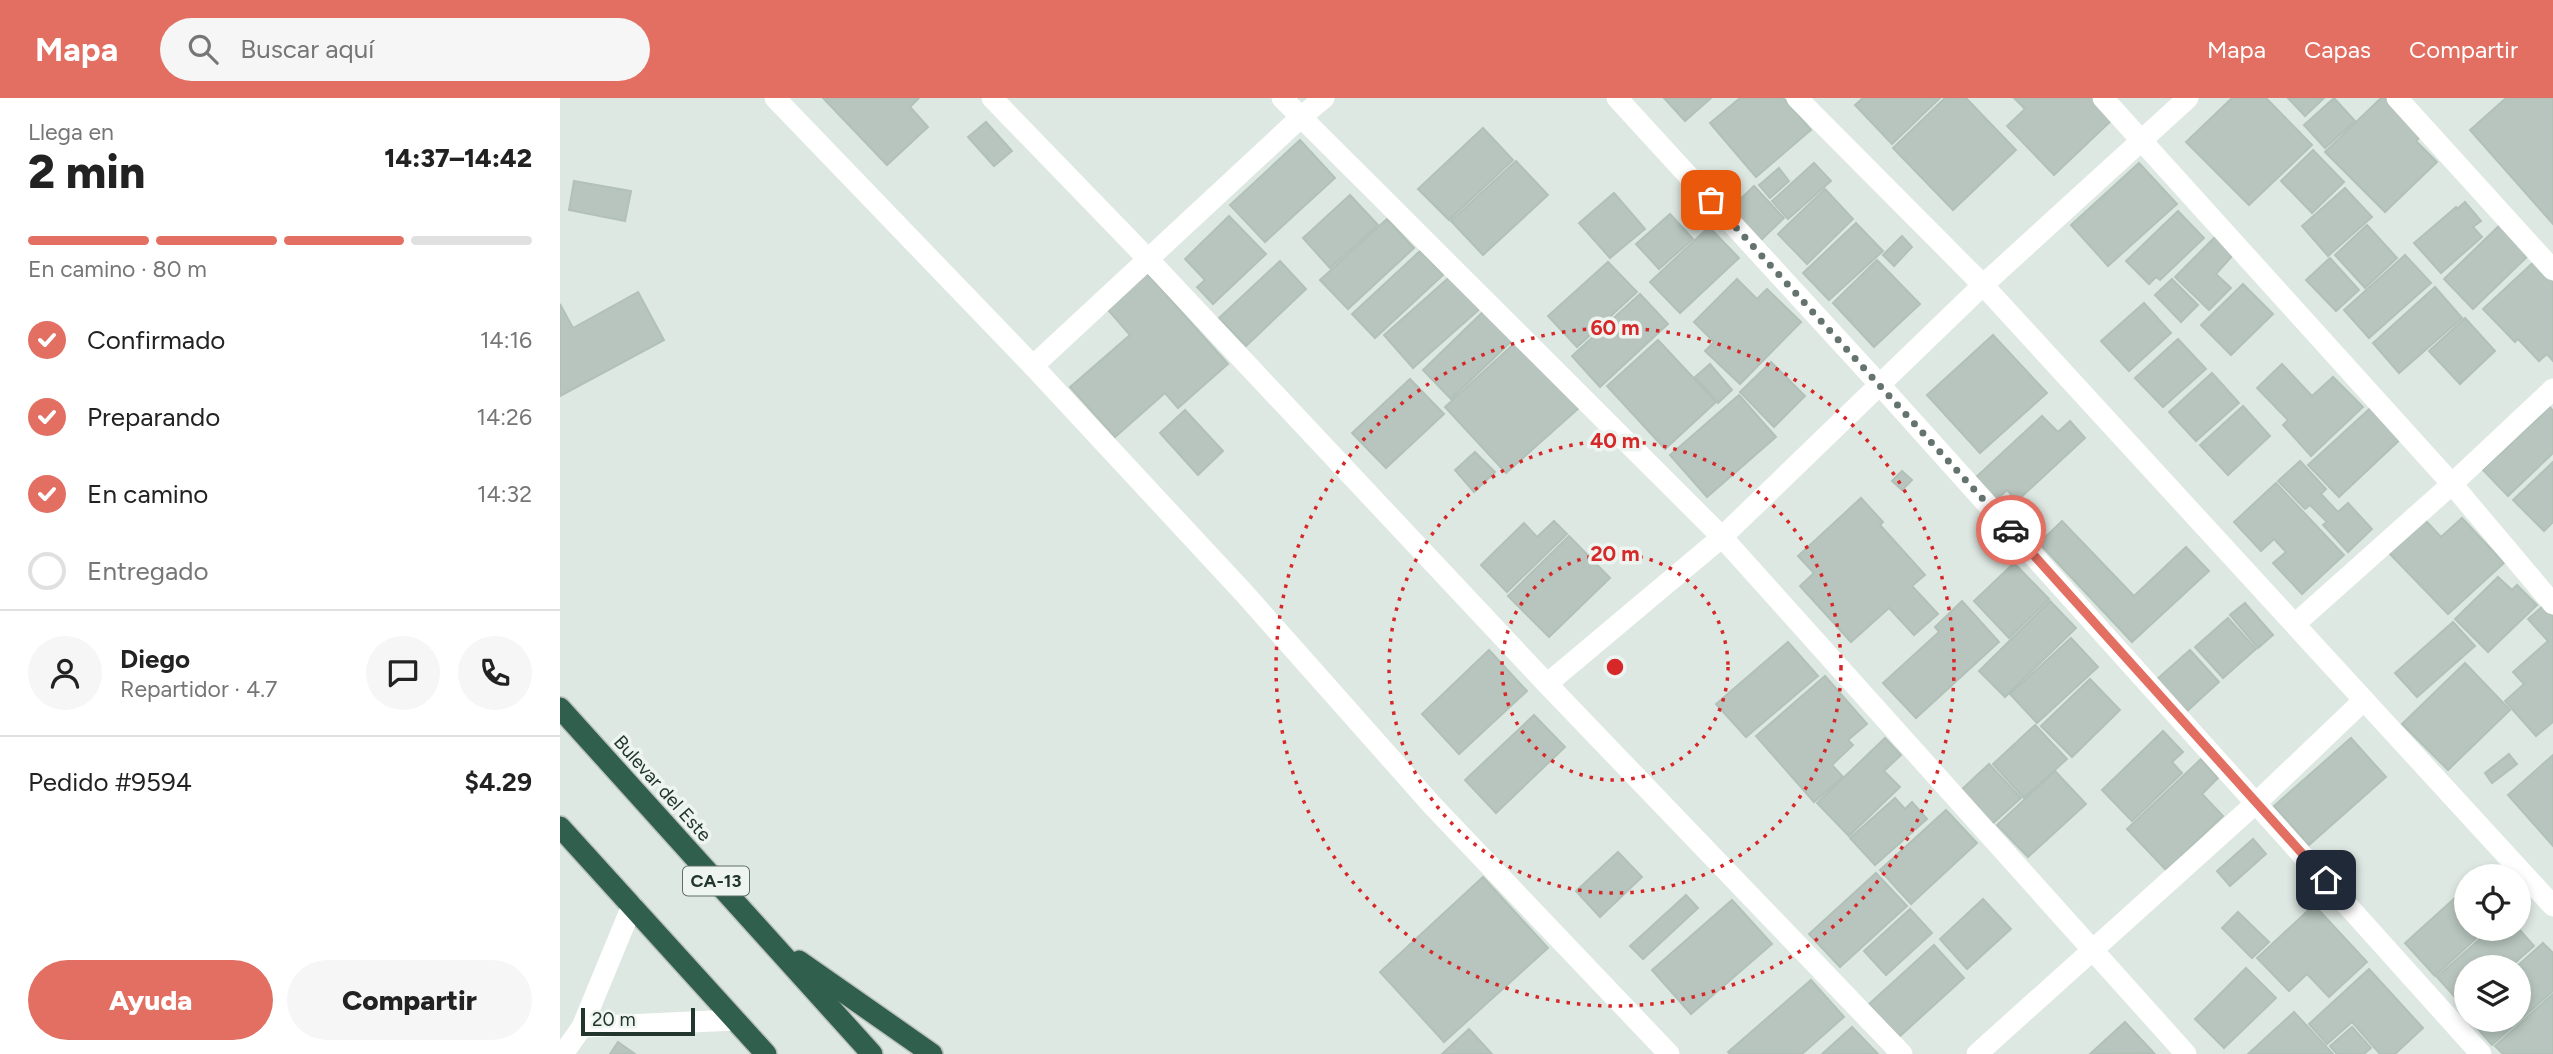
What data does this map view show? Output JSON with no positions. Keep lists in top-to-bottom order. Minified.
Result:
{"streets":{"highway":["Bulevar del Este","CA-13"]},"scale_bar":"20 m","page":{"header":"Mapa","search":"Buscar aquí","nav":["Mapa","Capas","Compartir"],"heading":["2 min","Llega en","14:37–14:42"],"panel":["Diego","Repartidor · 4.7","Pedido #9594","$4.29"],"bar":"En camino · 80 m","list":[["Confirmado","14:16"],["Preparando","14:26"],["En camino","14:32"],"Entregado"],"buttons":["Ayuda","Compartir"],"scale":"20 m"},"rings":["60 m","40 m","20 m"]}
